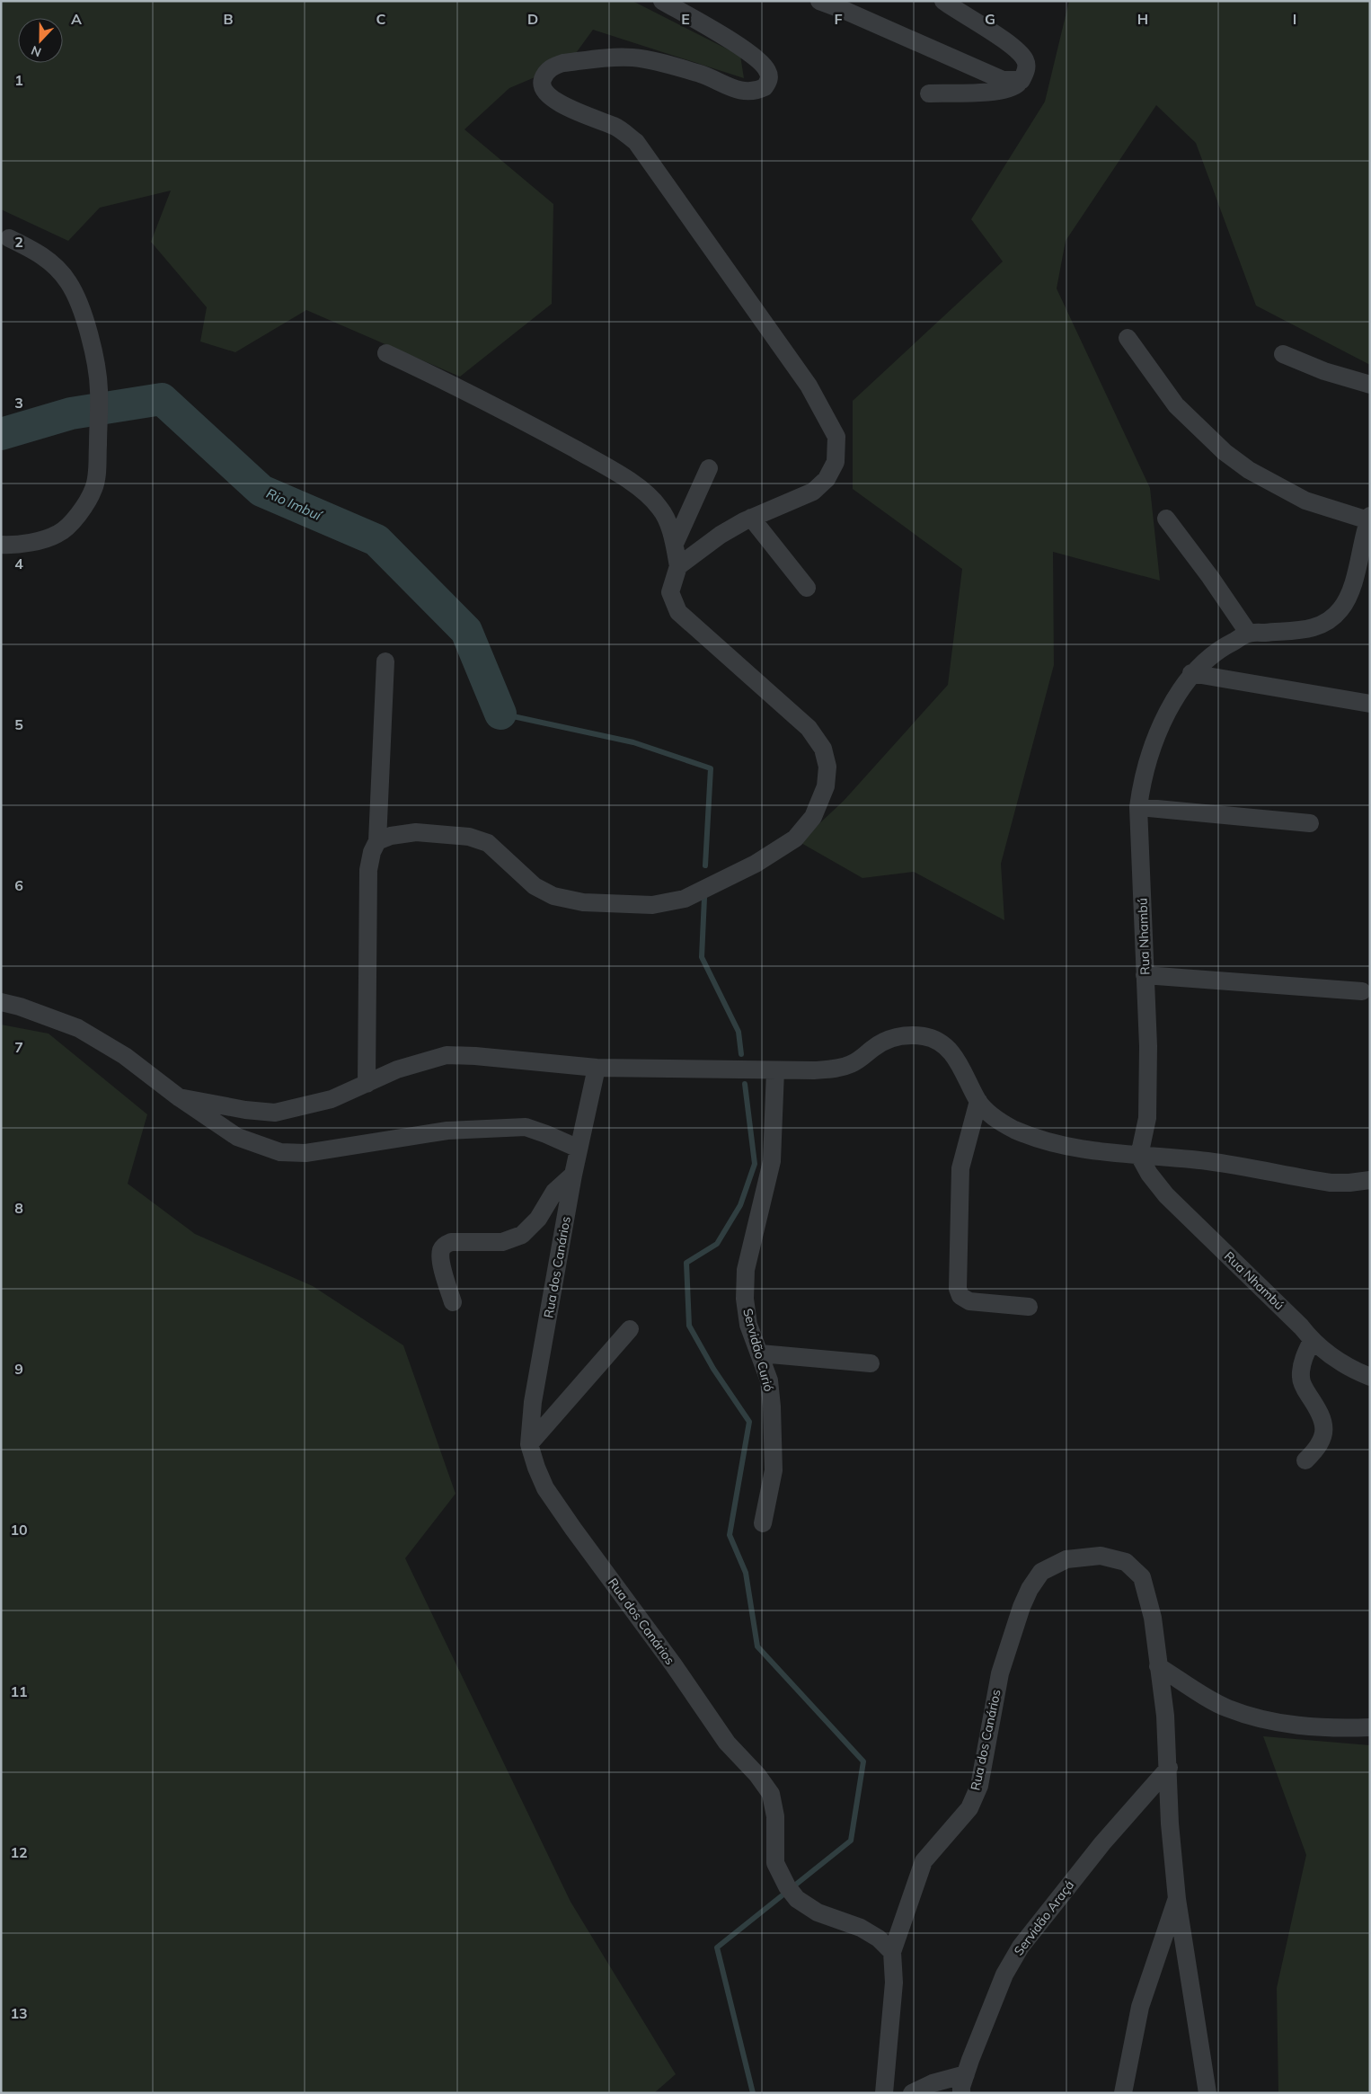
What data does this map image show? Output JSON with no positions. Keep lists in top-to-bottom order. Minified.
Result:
{"streets":{"street":["Rua Nhambú","Rua dos Canários","Servidão Curió","Servidão Araçá"]},"crossings":[["Rua dos Canários","Servidão Araçá"]],"water":["Rio Imbuí"],"north":"bottom","grid":{"columns":["A","B","C","D","E","F","G","H","I"],"rows":["1","2","3","4","5","6","7","8","9","10","11","12","13"]}}
